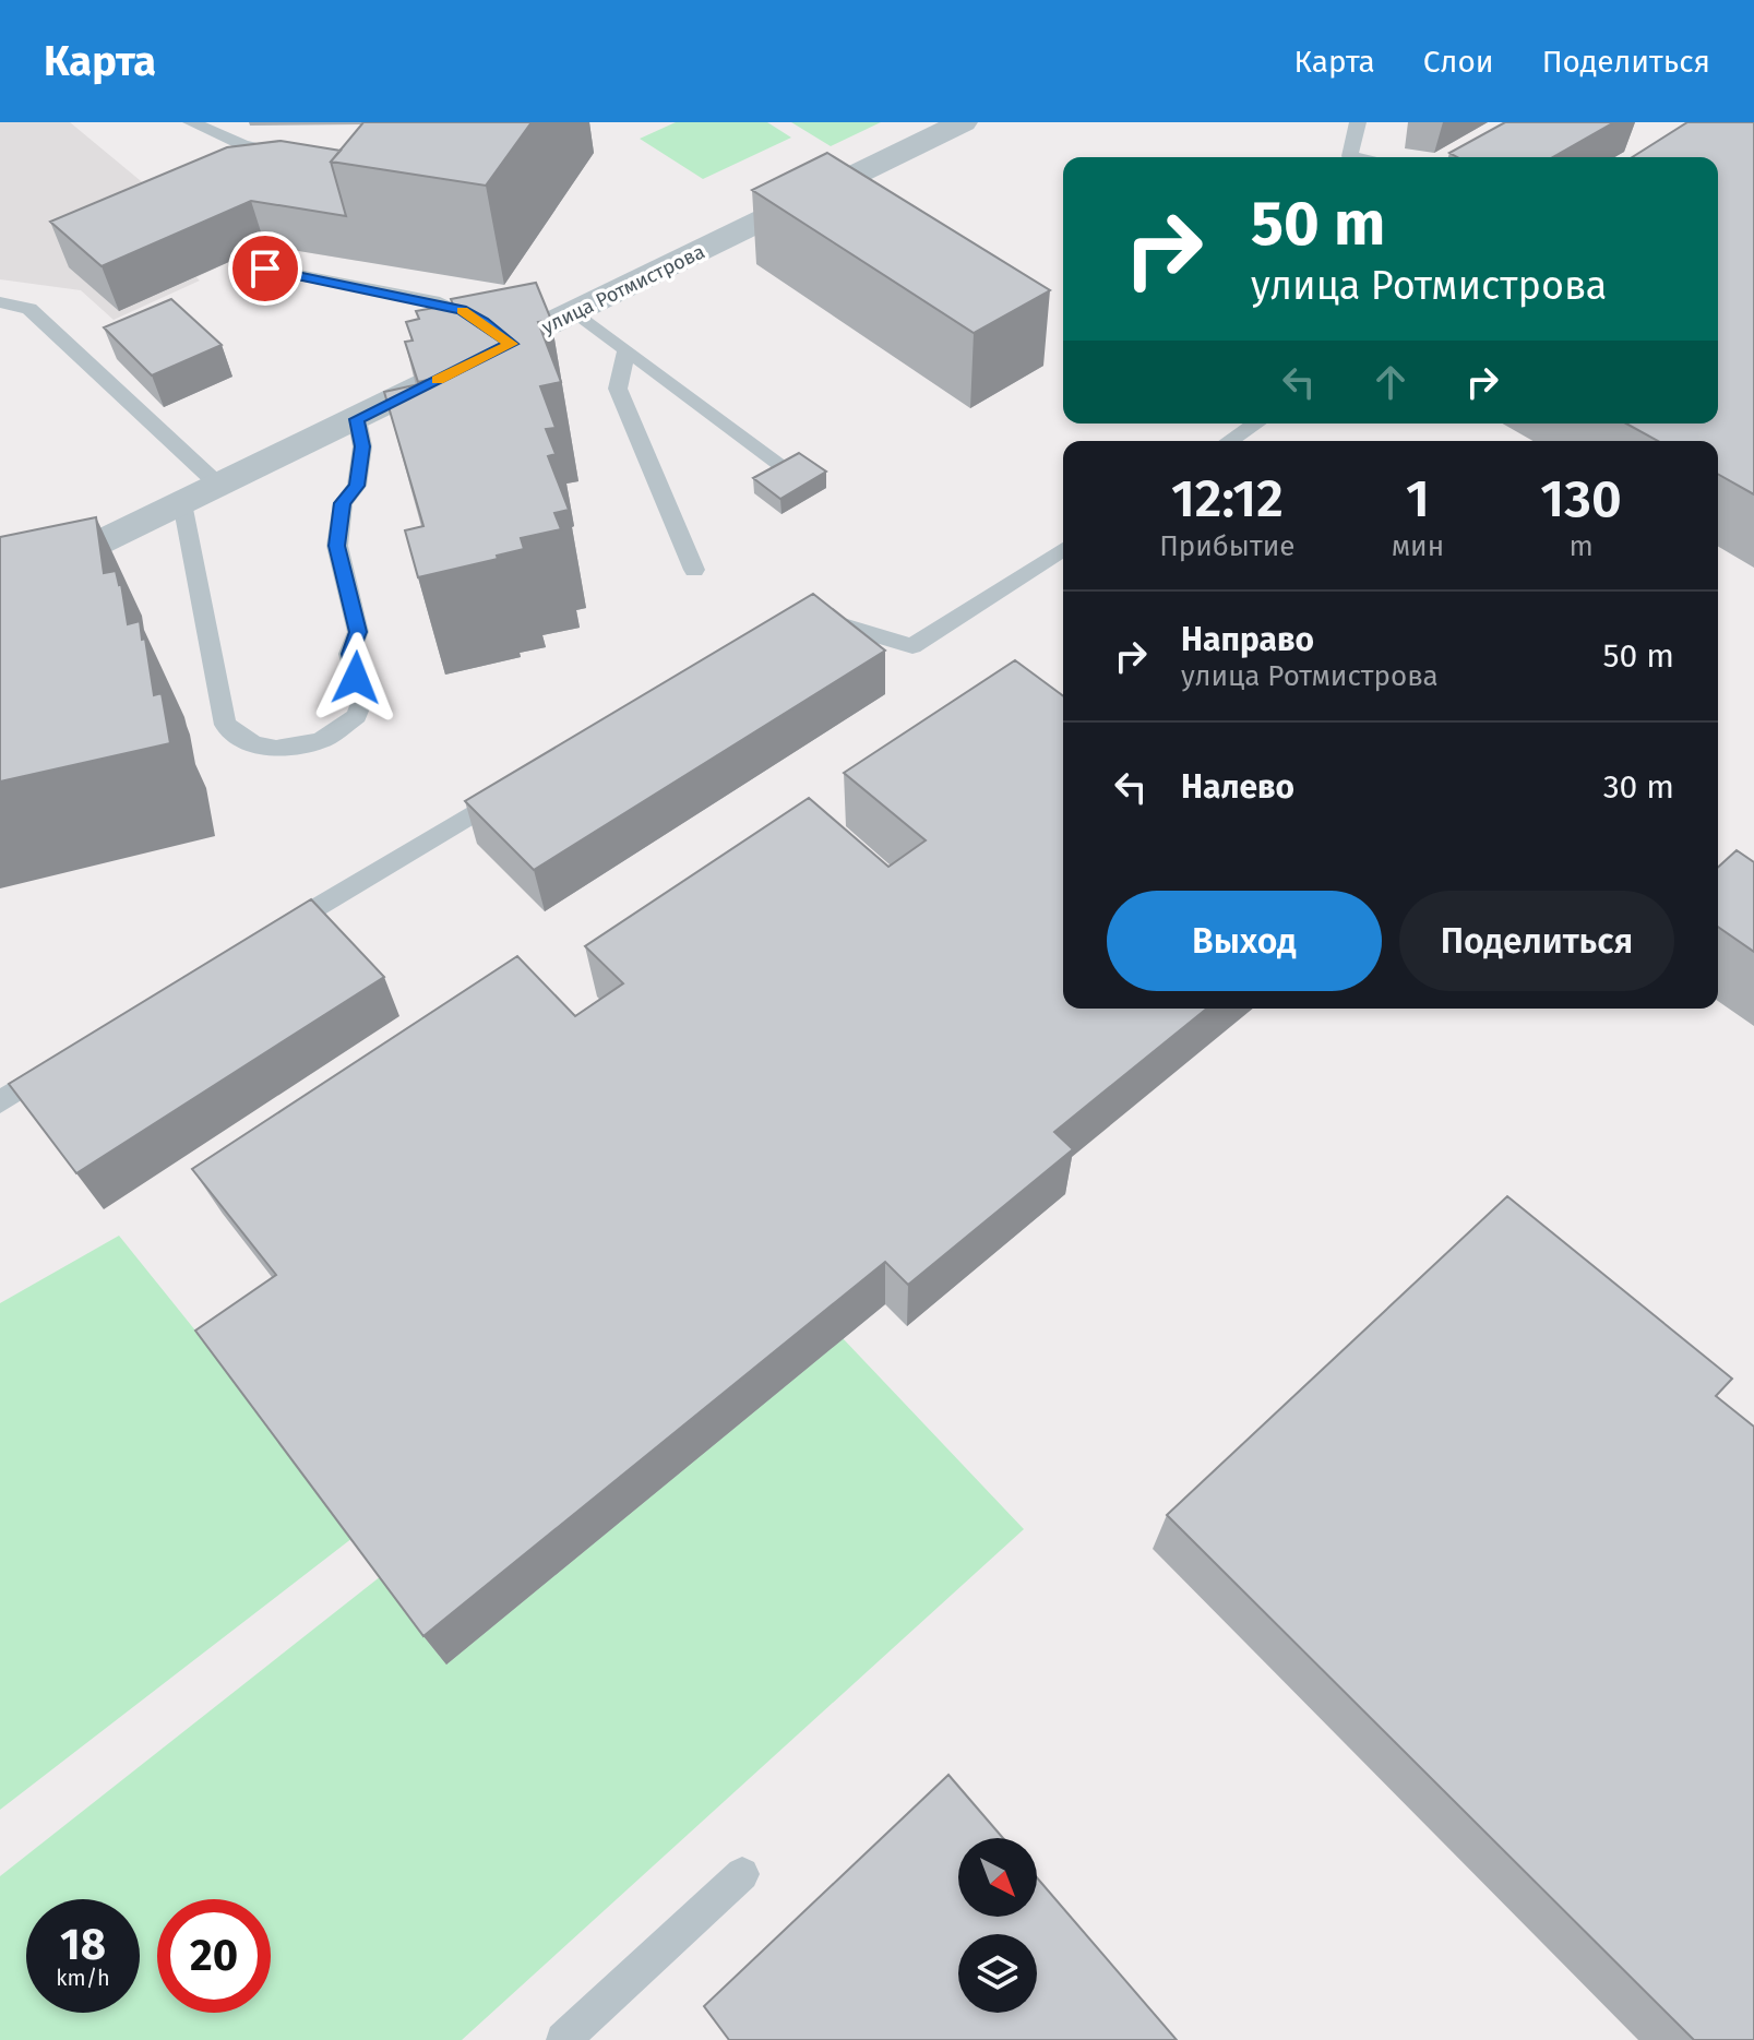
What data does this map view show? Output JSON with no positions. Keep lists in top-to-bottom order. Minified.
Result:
{"streets":{"street":["улица Ротмистрова"]},"north":"bottom right","page":{"header":"Карта","nav":["Карта","Слои","Поделиться"],"turn":["50 m","улица Ротмистрова"],"eta":["12:12","Прибытие","1","мин","130","m"],"list":[{"name":"Направо","note":"улица Ротмистрова","value":"50 m"},{"name":"Налево","value":"30 m"}],"buttons":["Выход","Поделиться"],"speed":"18 km/h","limit":"20"}}
